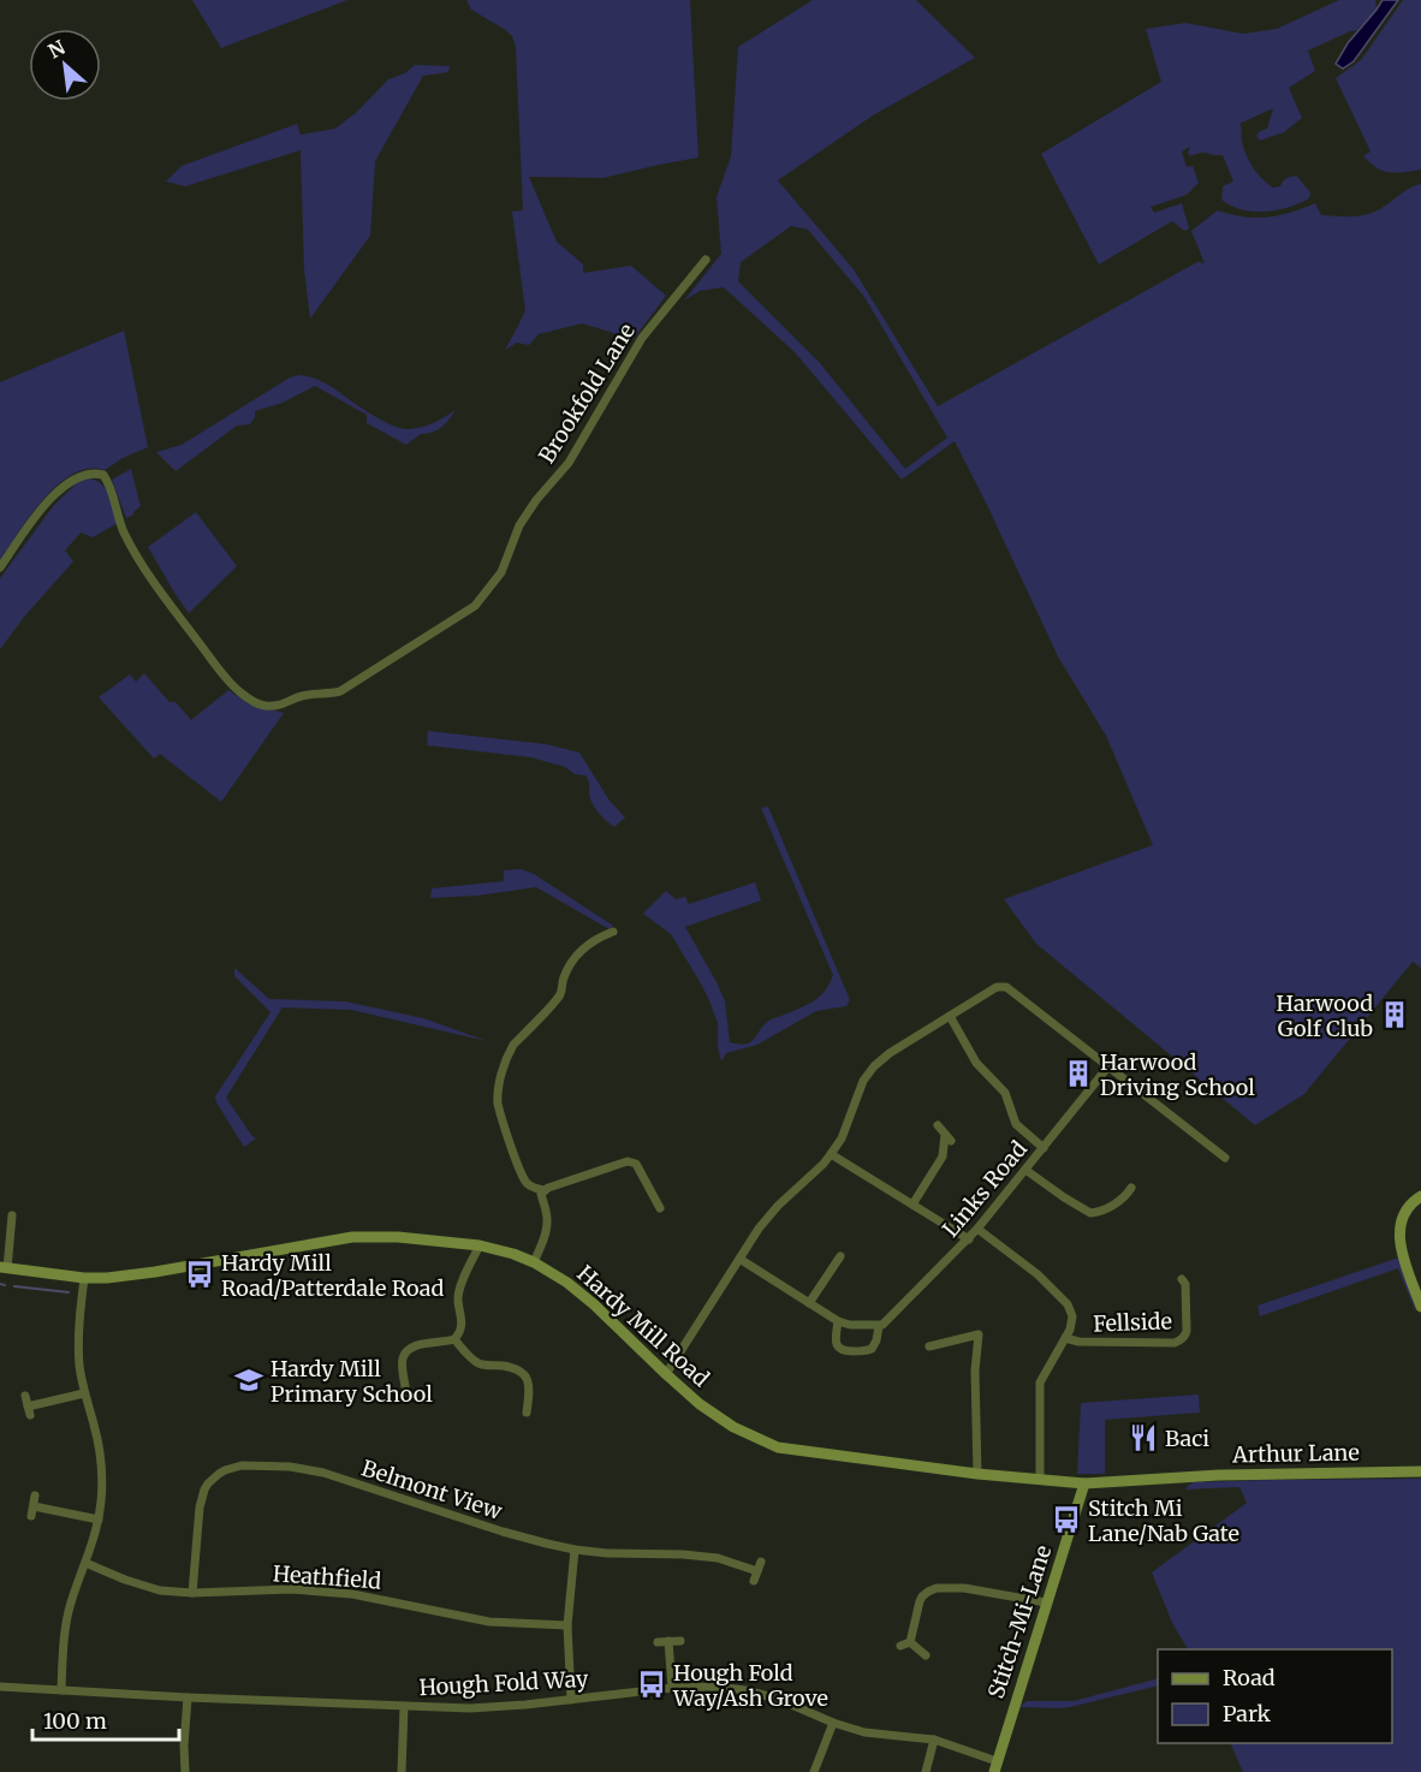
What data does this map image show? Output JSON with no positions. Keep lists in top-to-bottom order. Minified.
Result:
{"streets":{"main road":["Hardy Mill Road","Arthur Lane","Stitch-Mi-Lane"],"street":["Brookfold Lane","Links Road","Fellside","Belmont View","Heathfield","Hough Fold Way"]},"crossings":[["Hardy Mill Road","Arthur Lane"],["Hardy Mill Road","Stitch-Mi-Lane"],["Arthur Lane","Stitch-Mi-Lane"],["Belmont View","Heathfield"],["Stitch-Mi-Lane","Hough Fold Way"]],"places":{"building":["Harwood Golf Club","Harwood Driving School"],"bus stop":["Hardy Mill Road/Patterdale Road","Stitch Mi Lane/Nab Gate","Hough Fold Way/Ash Grove"],"school or university":["Hardy Mill Primary School"],"restaurant":["Baci"]},"legend":["Road","Park"],"scale_bar":"100 m","north":"top left"}
